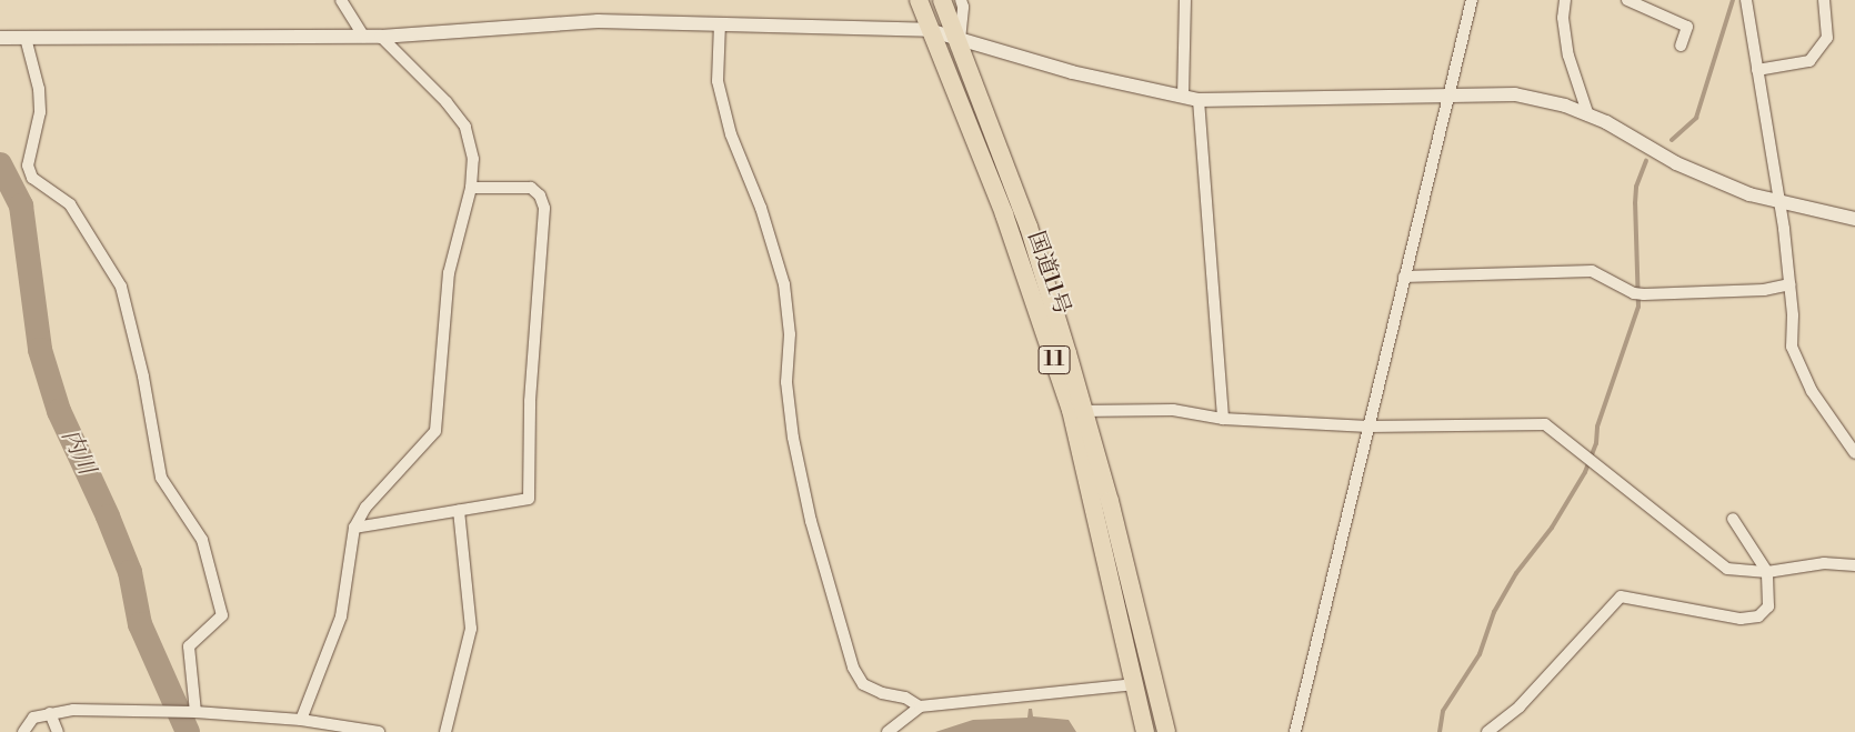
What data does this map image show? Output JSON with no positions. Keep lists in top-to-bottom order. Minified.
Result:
{"streets":{"highway":["国道11号","11"]},"water":["内川"]}
